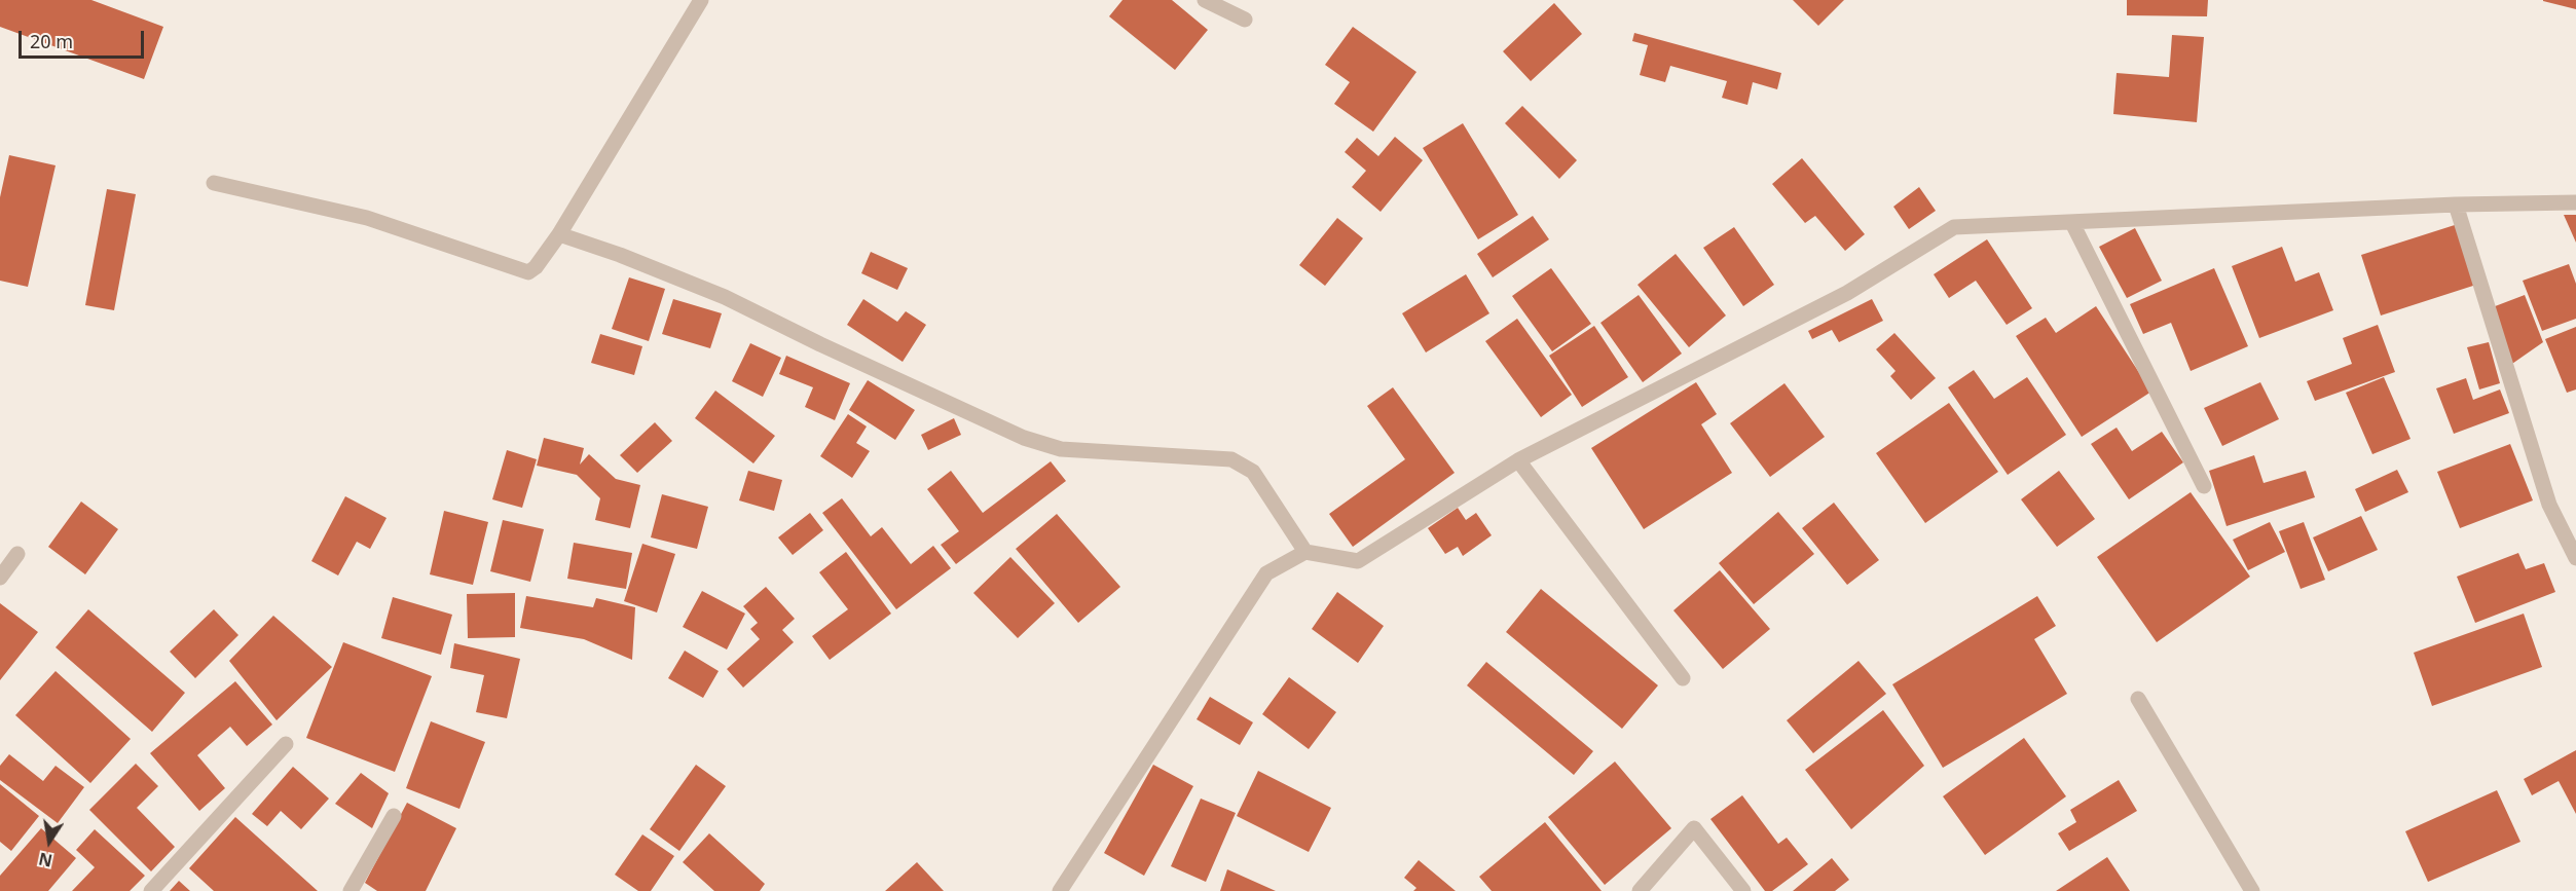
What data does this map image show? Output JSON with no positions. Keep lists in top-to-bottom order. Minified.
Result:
{"scale_bar":"20 m","north":"bottom"}
